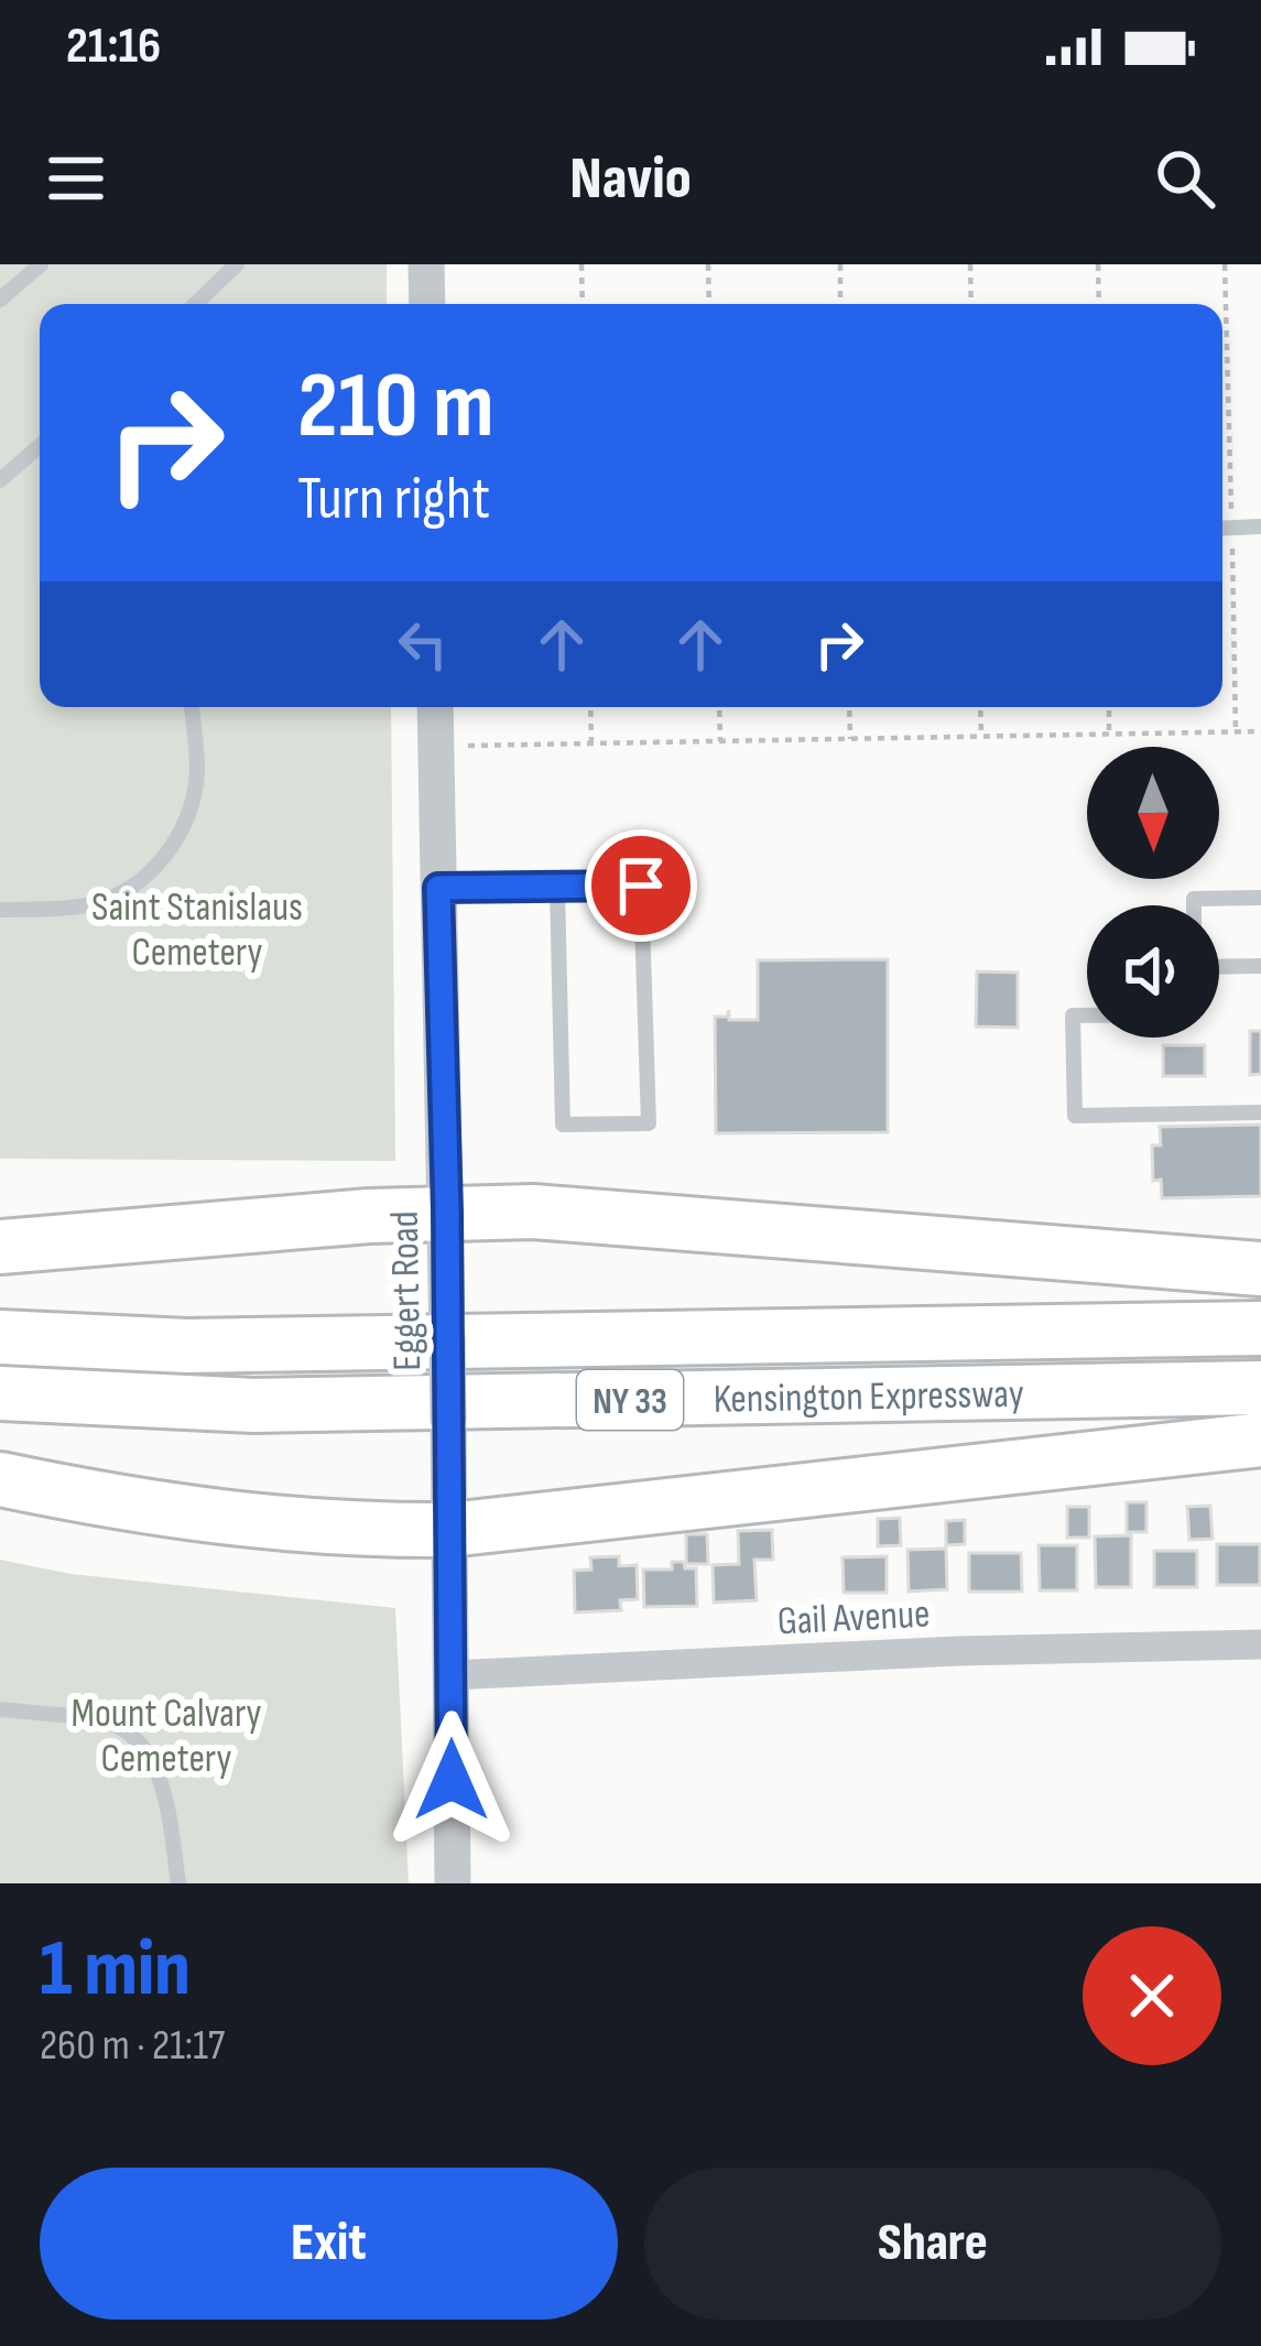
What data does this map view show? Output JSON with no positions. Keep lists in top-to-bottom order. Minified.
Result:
{"streets":{"highway":["Kensington Expressway","NY 33"],"street":["Eggert Road","Gail Avenue"]},"crossings":[["Eggert Road","Gail Avenue"]],"parks":["Saint Stanislaus Cemetery","Mount Calvary Cemetery"],"north":"bottom","page":{"status":"21:16","header":"Navio","turn":["210 m","Turn right"],"heading":["1 min","260 m · 21:17"],"buttons":["Exit","Share"]}}
